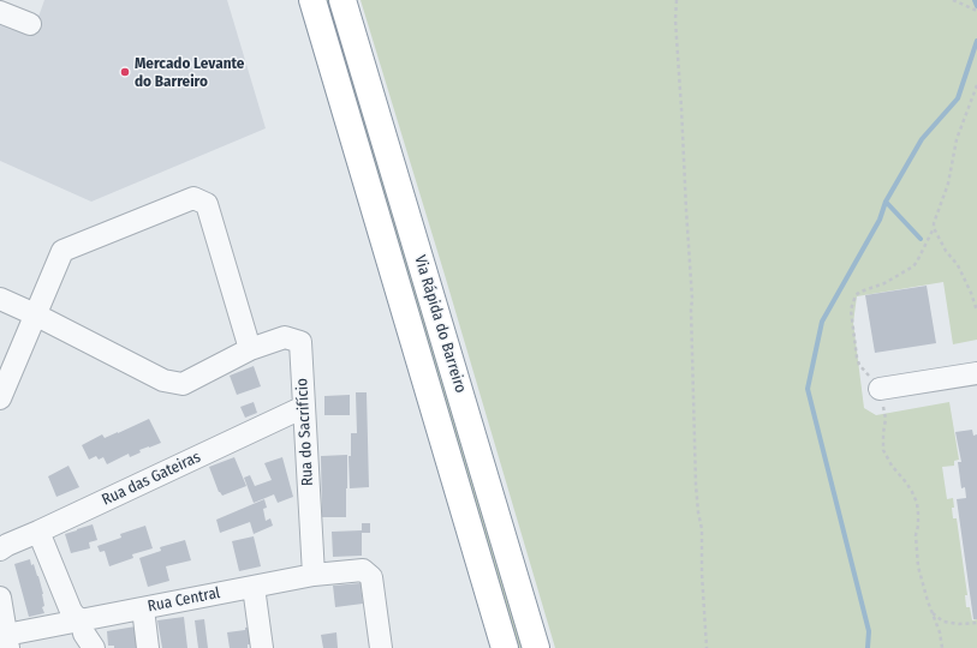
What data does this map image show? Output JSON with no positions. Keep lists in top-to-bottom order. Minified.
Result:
{"streets":{"highway":["Via Rápida do Barreiro"],"street":["Rua do Sacrifício","Rua das Gateiras","Rua Central"]},"crossings":[["Rua do Sacrifício","Rua das Gateiras"],["Rua do Sacrifício","Rua Central"]],"places":["Mercado Levante do Barreiro"]}
